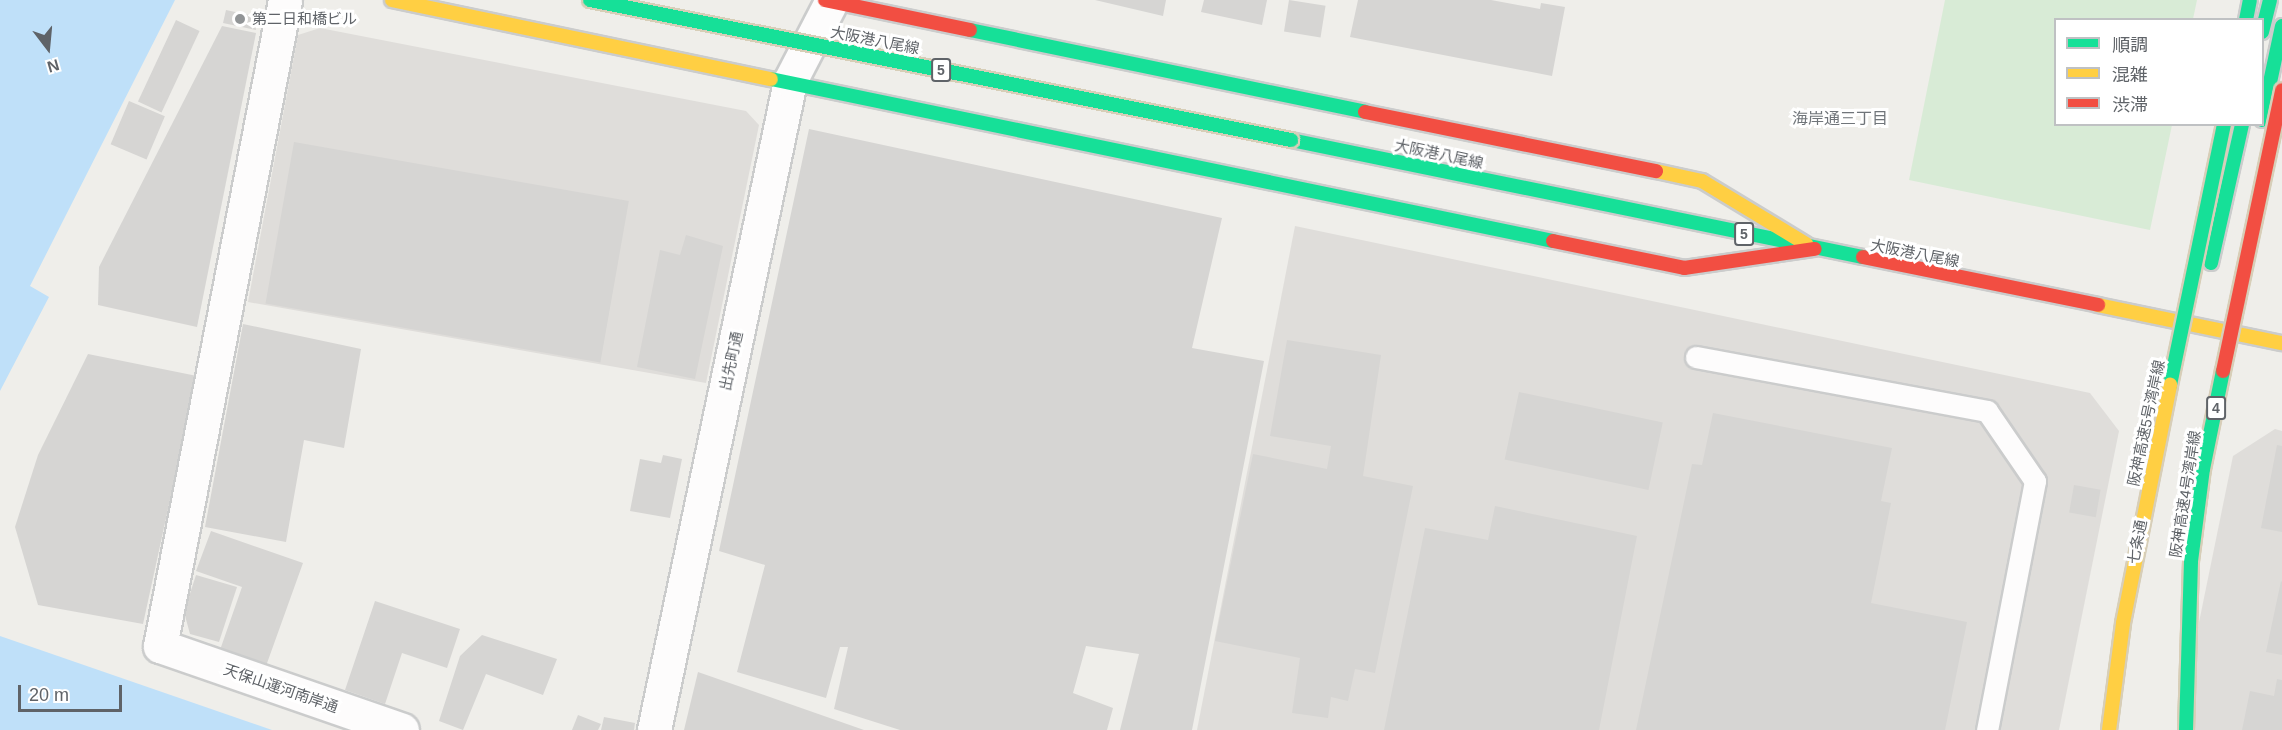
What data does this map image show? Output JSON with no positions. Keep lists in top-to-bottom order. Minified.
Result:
{"streets":{"main road":["大阪港八尾線","5","4","阪神高速5号湾岸線","阪神高速4号湾岸線","七条通"],"street":["出先町通","天保山運河南岸通"]},"crossings":[["阪神高速5号湾岸線","七条通"]],"districts":["海岸通三丁目"],"places":["第二日和橋ビル"],"legend":["順調","混雑","渋滞"],"scale_bar":"20 m","north":"bottom"}
